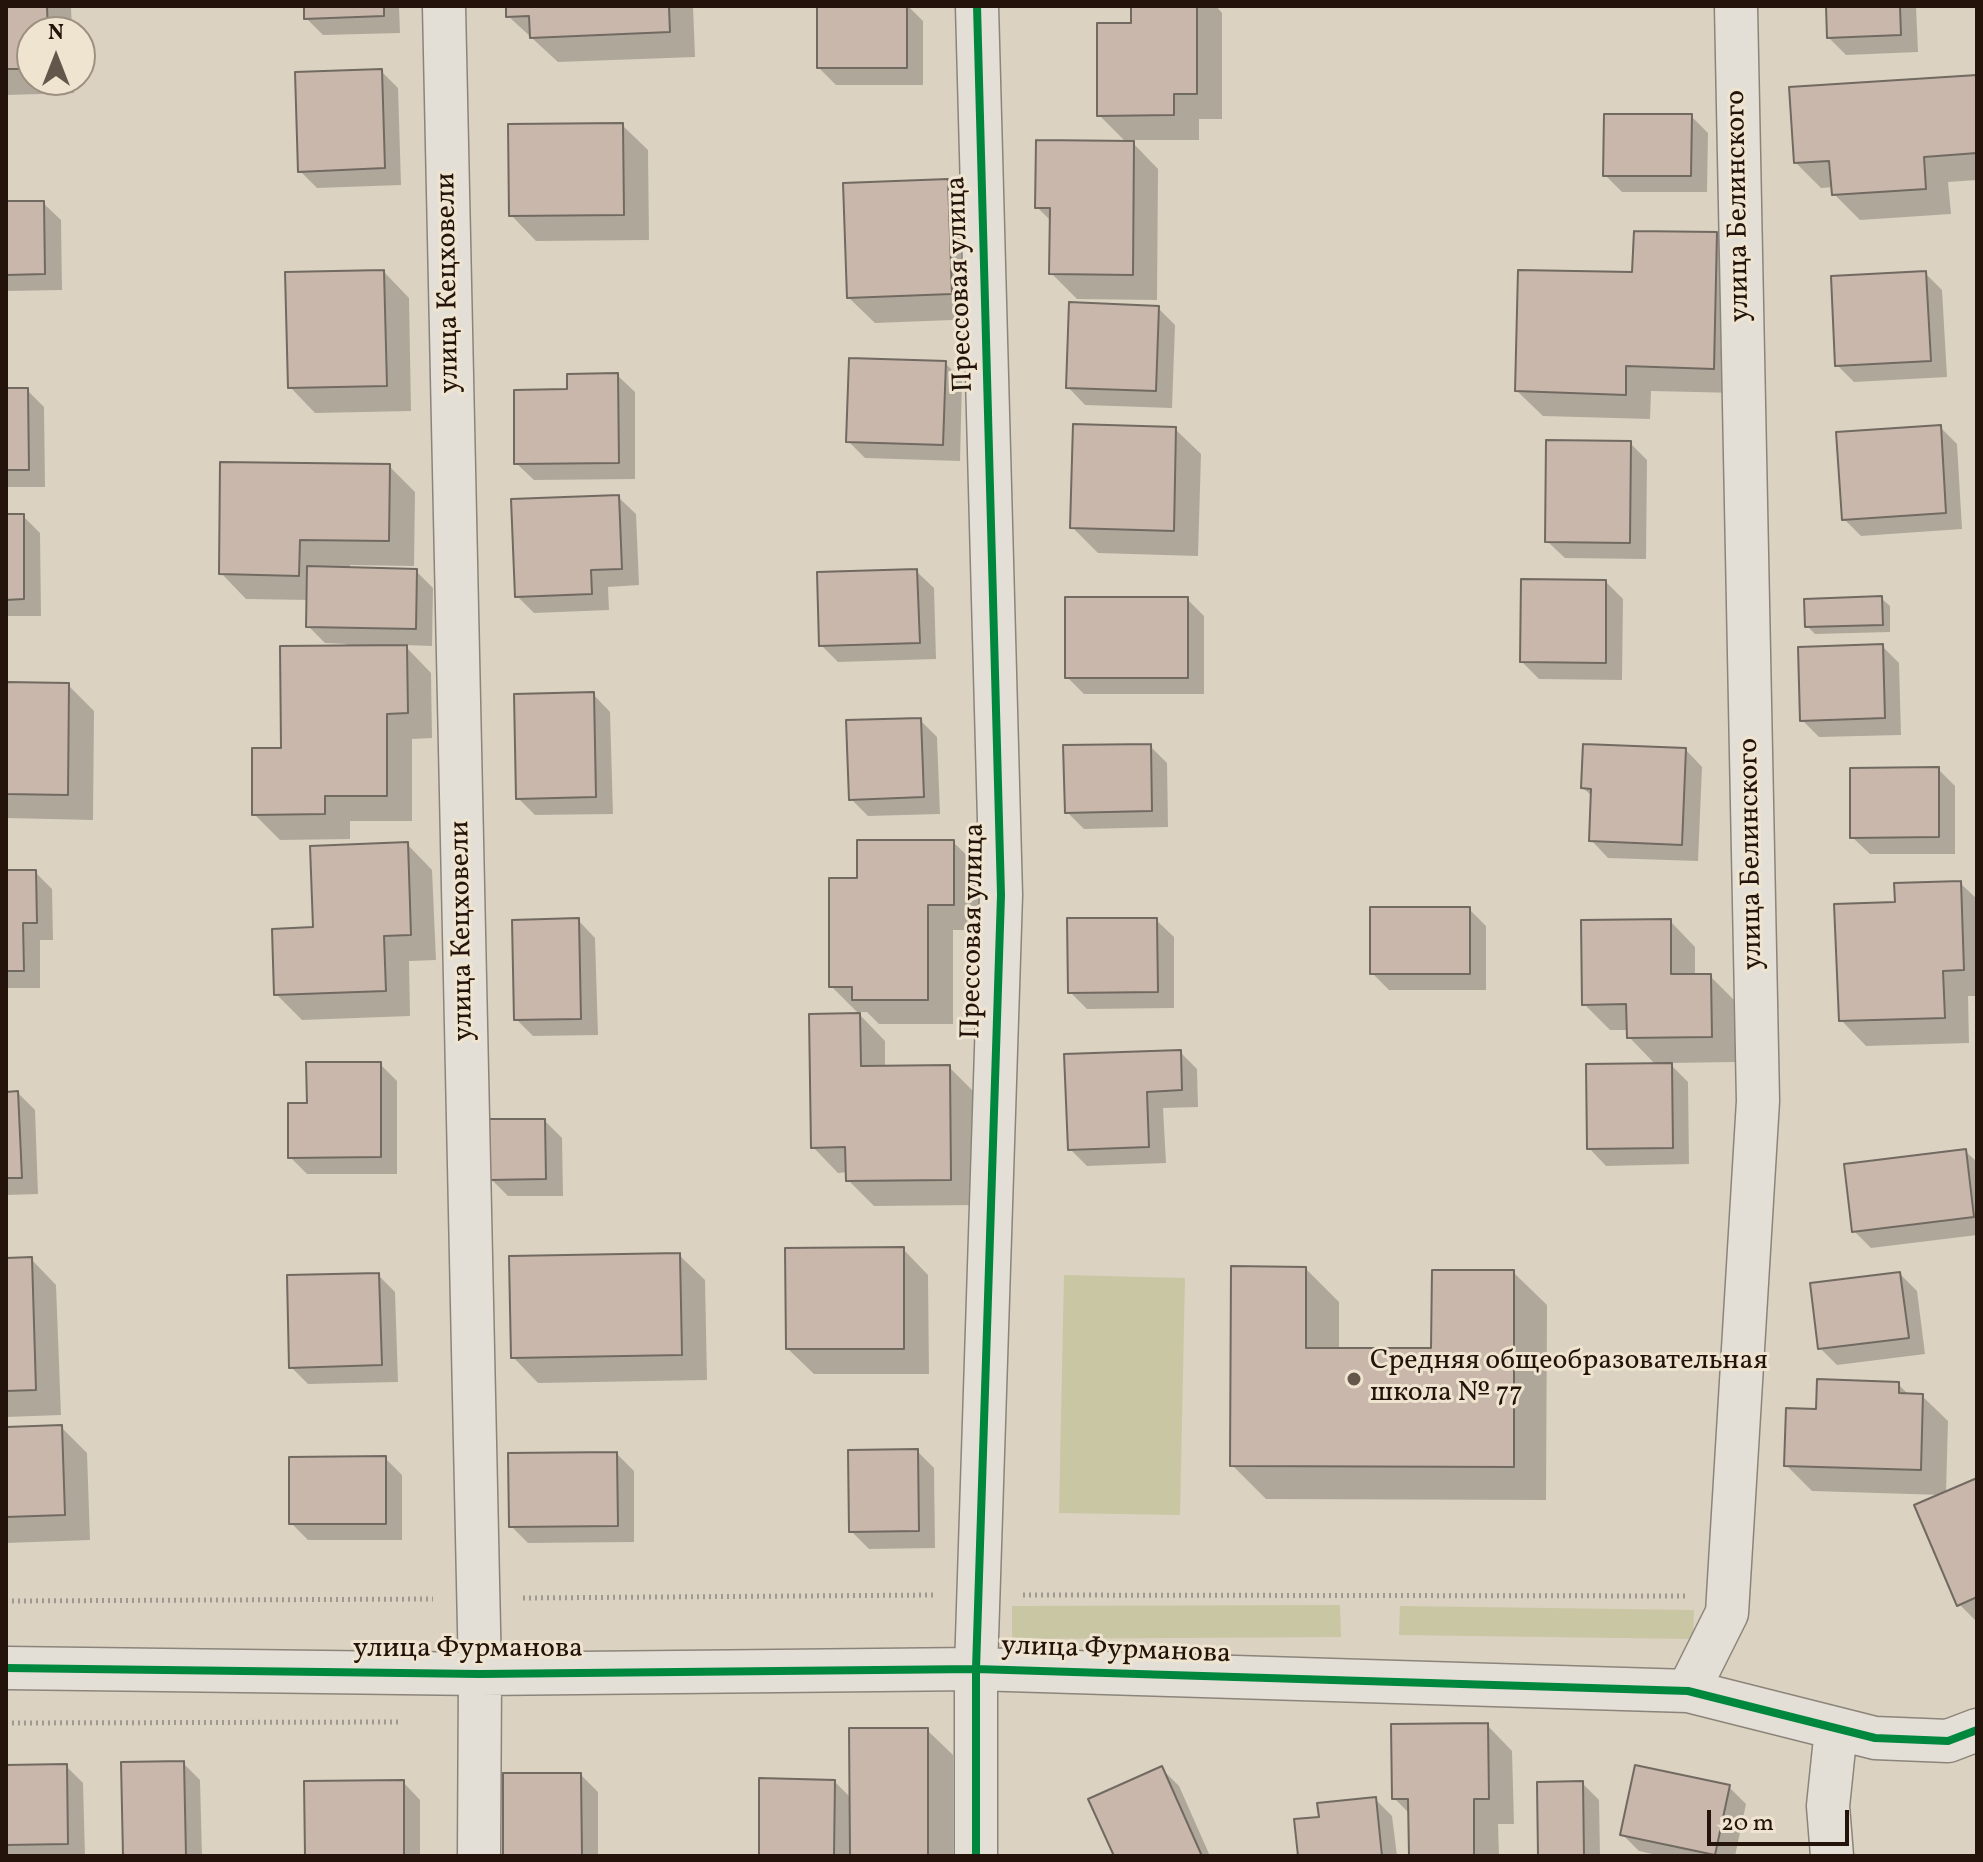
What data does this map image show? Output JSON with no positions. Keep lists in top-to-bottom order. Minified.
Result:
{"streets":{"street":["улица Белинского","улица Кецховели","Прессовая улица","улица Фурманова"]},"crossings":[["улица Белинского","улица Фурманова"],["улица Кецховели","улица Фурманова"],["Прессовая улица","улица Фурманова"]],"places":["Средняя общеобразовательная школа № 77"],"scale_bar":"20 m","north":"top"}
